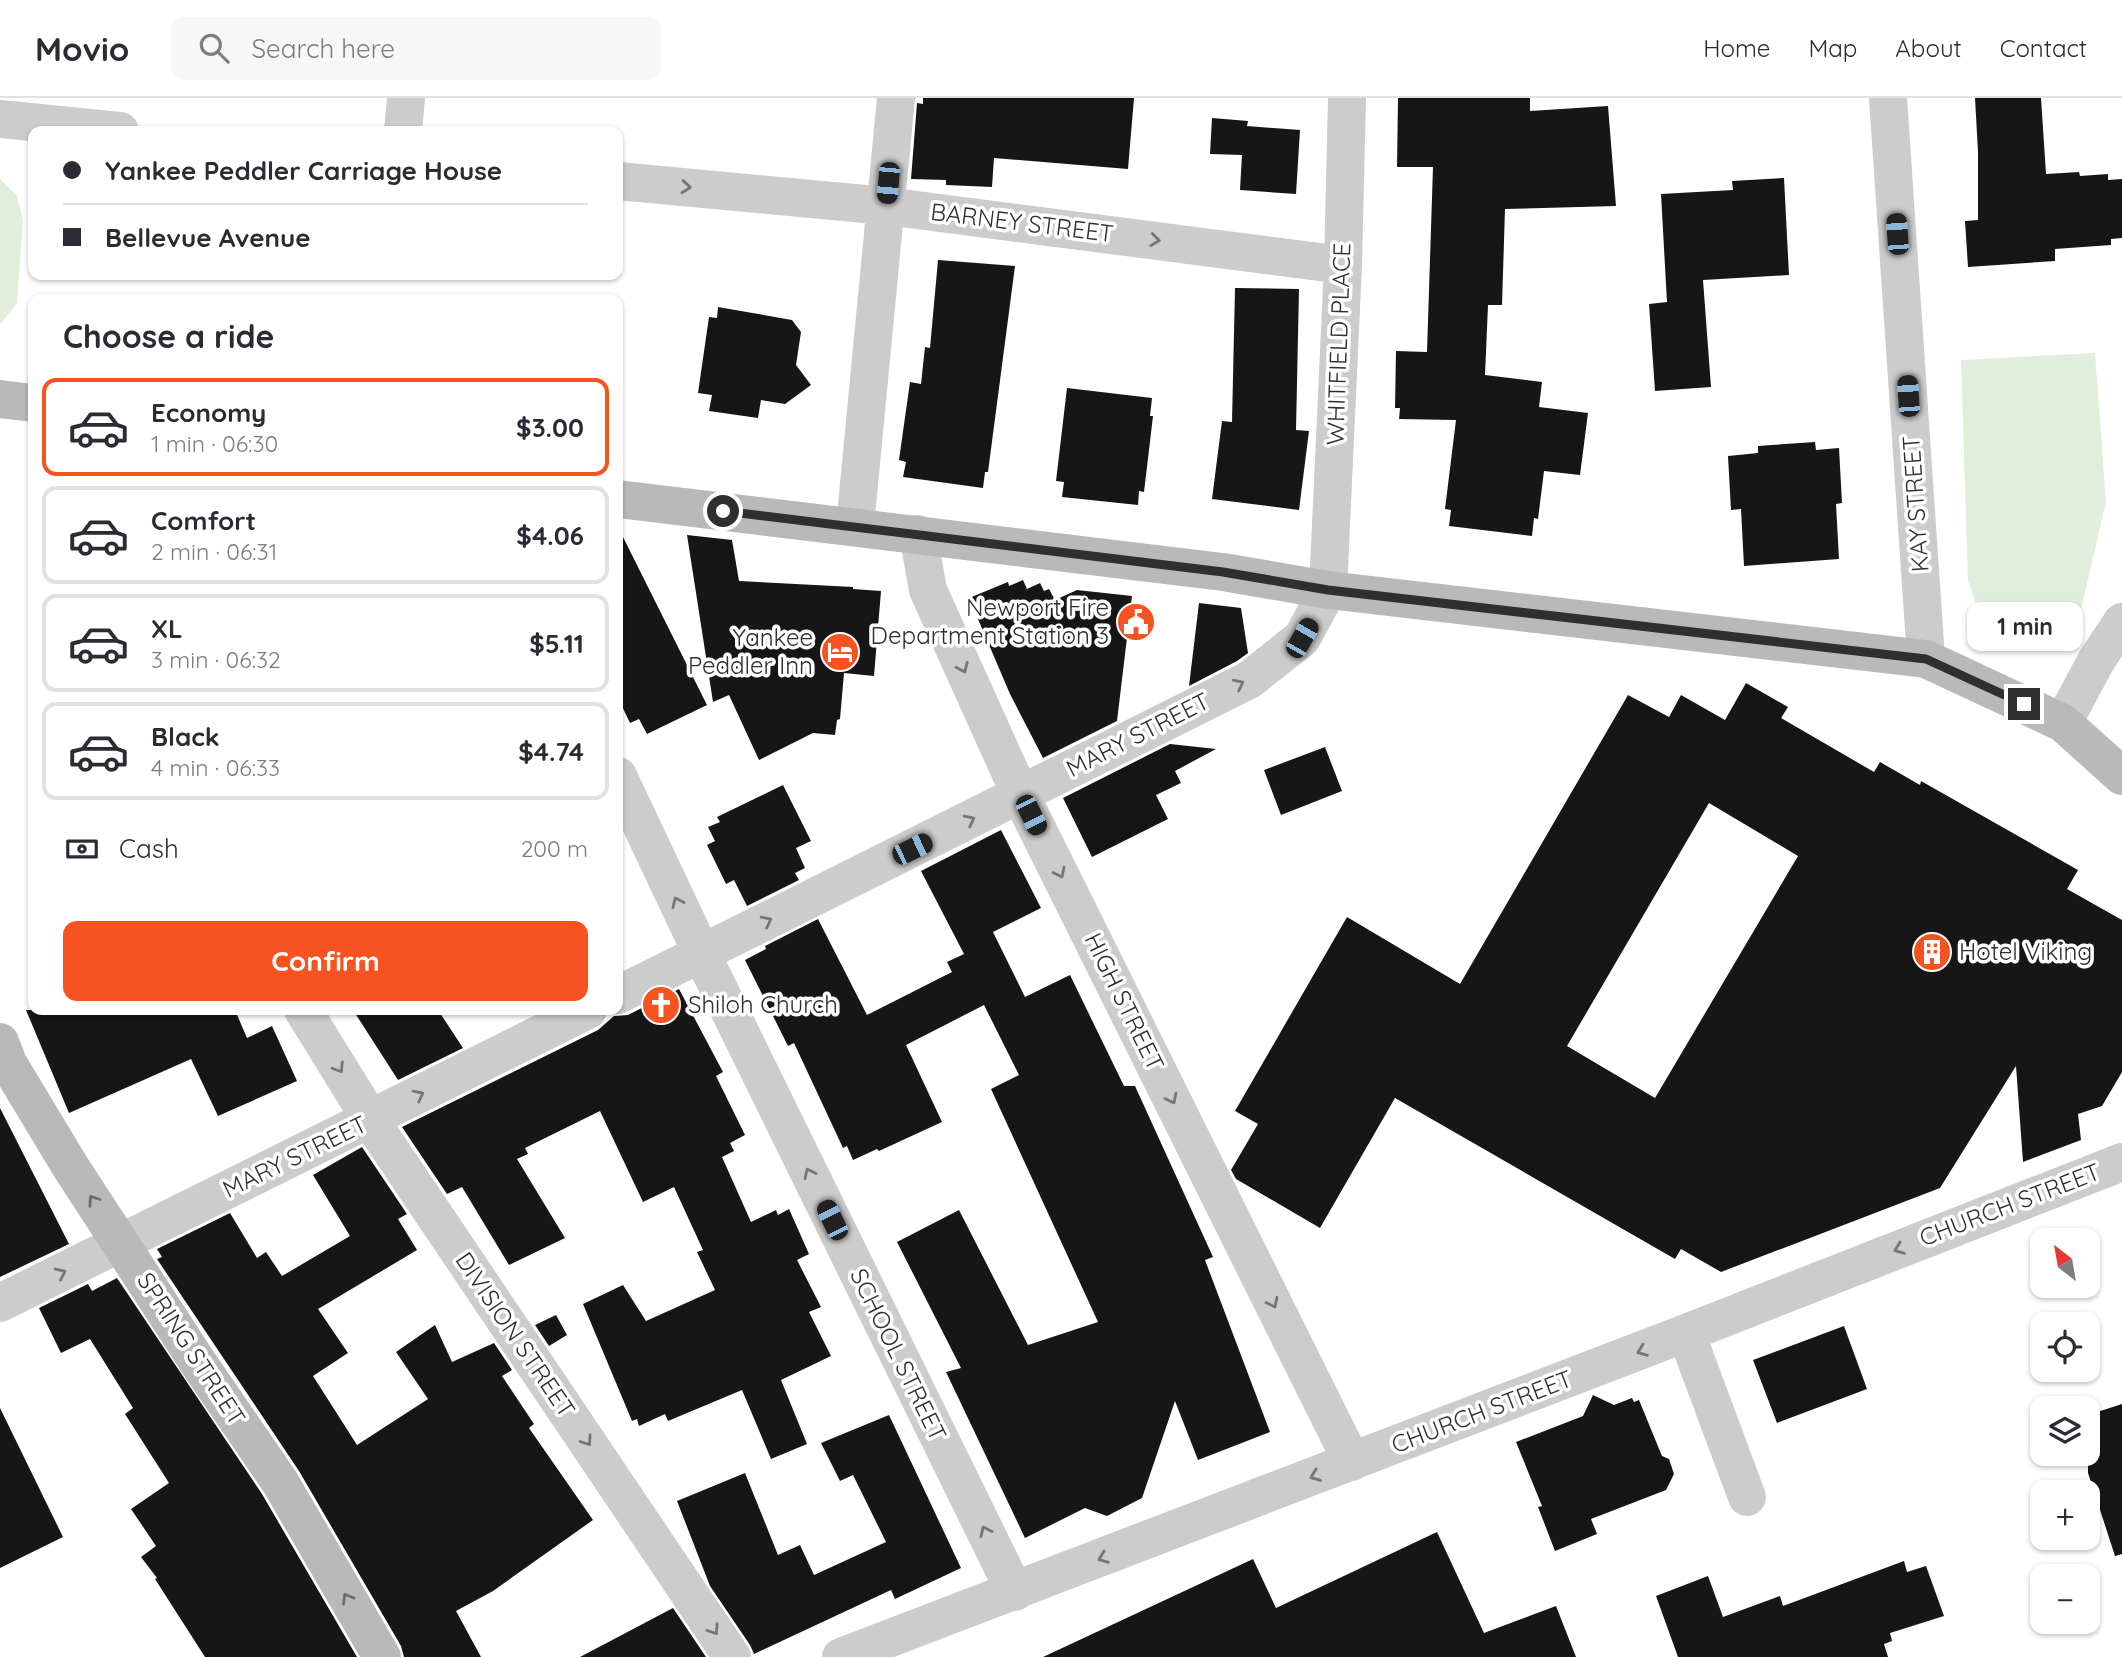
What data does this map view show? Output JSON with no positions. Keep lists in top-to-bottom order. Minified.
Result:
{"streets":{"main road":["SPRING STREET"],"street":["BARNEY STREET","WHITFIELD PLACE","KAY STREET","MARY STREET","HIGH STREET","CHURCH STREET","DIVISION STREET","SCHOOL STREET"]},"crossings":[["BARNEY STREET","WHITFIELD PLACE"],["WHITFIELD PLACE","MARY STREET"],["MARY STREET","HIGH STREET"],["MARY STREET","DIVISION STREET"],["MARY STREET","SPRING STREET"],["MARY STREET","SCHOOL STREET"],["HIGH STREET","CHURCH STREET"],["CHURCH STREET","SCHOOL STREET"]],"one_way":["BARNEY STREET","MARY STREET","HIGH STREET","CHURCH STREET","DIVISION STREET","SPRING STREET","SCHOOL STREET"],"places":{"public building":["Newport Fire Department Station 3"],"hotel":["Yankee Peddler Inn"],"building":["Hotel Viking"],"church":["Shiloh Church"]},"north":"top left","page":{"header":"Movio","search":"Search here","nav":["Home","Map","About","Contact"],"banner":["Yankee Peddler Carriage House","Bellevue Avenue"],"heading":"Choose a ride","list":[{"name":"Economy","note":"1 min · 06:30","value":"$3.00"},{"name":"Comfort","note":"2 min · 06:31","value":"$4.06"},{"name":"XL","note":"3 min · 06:32","value":"$5.11"},{"name":"Black","note":"4 min · 06:33","value":"$4.74"}],"bubble":"1 min","pay":["Cash","200 m"],"buttons":"Confirm","map_buttons":["+","−"]}}
